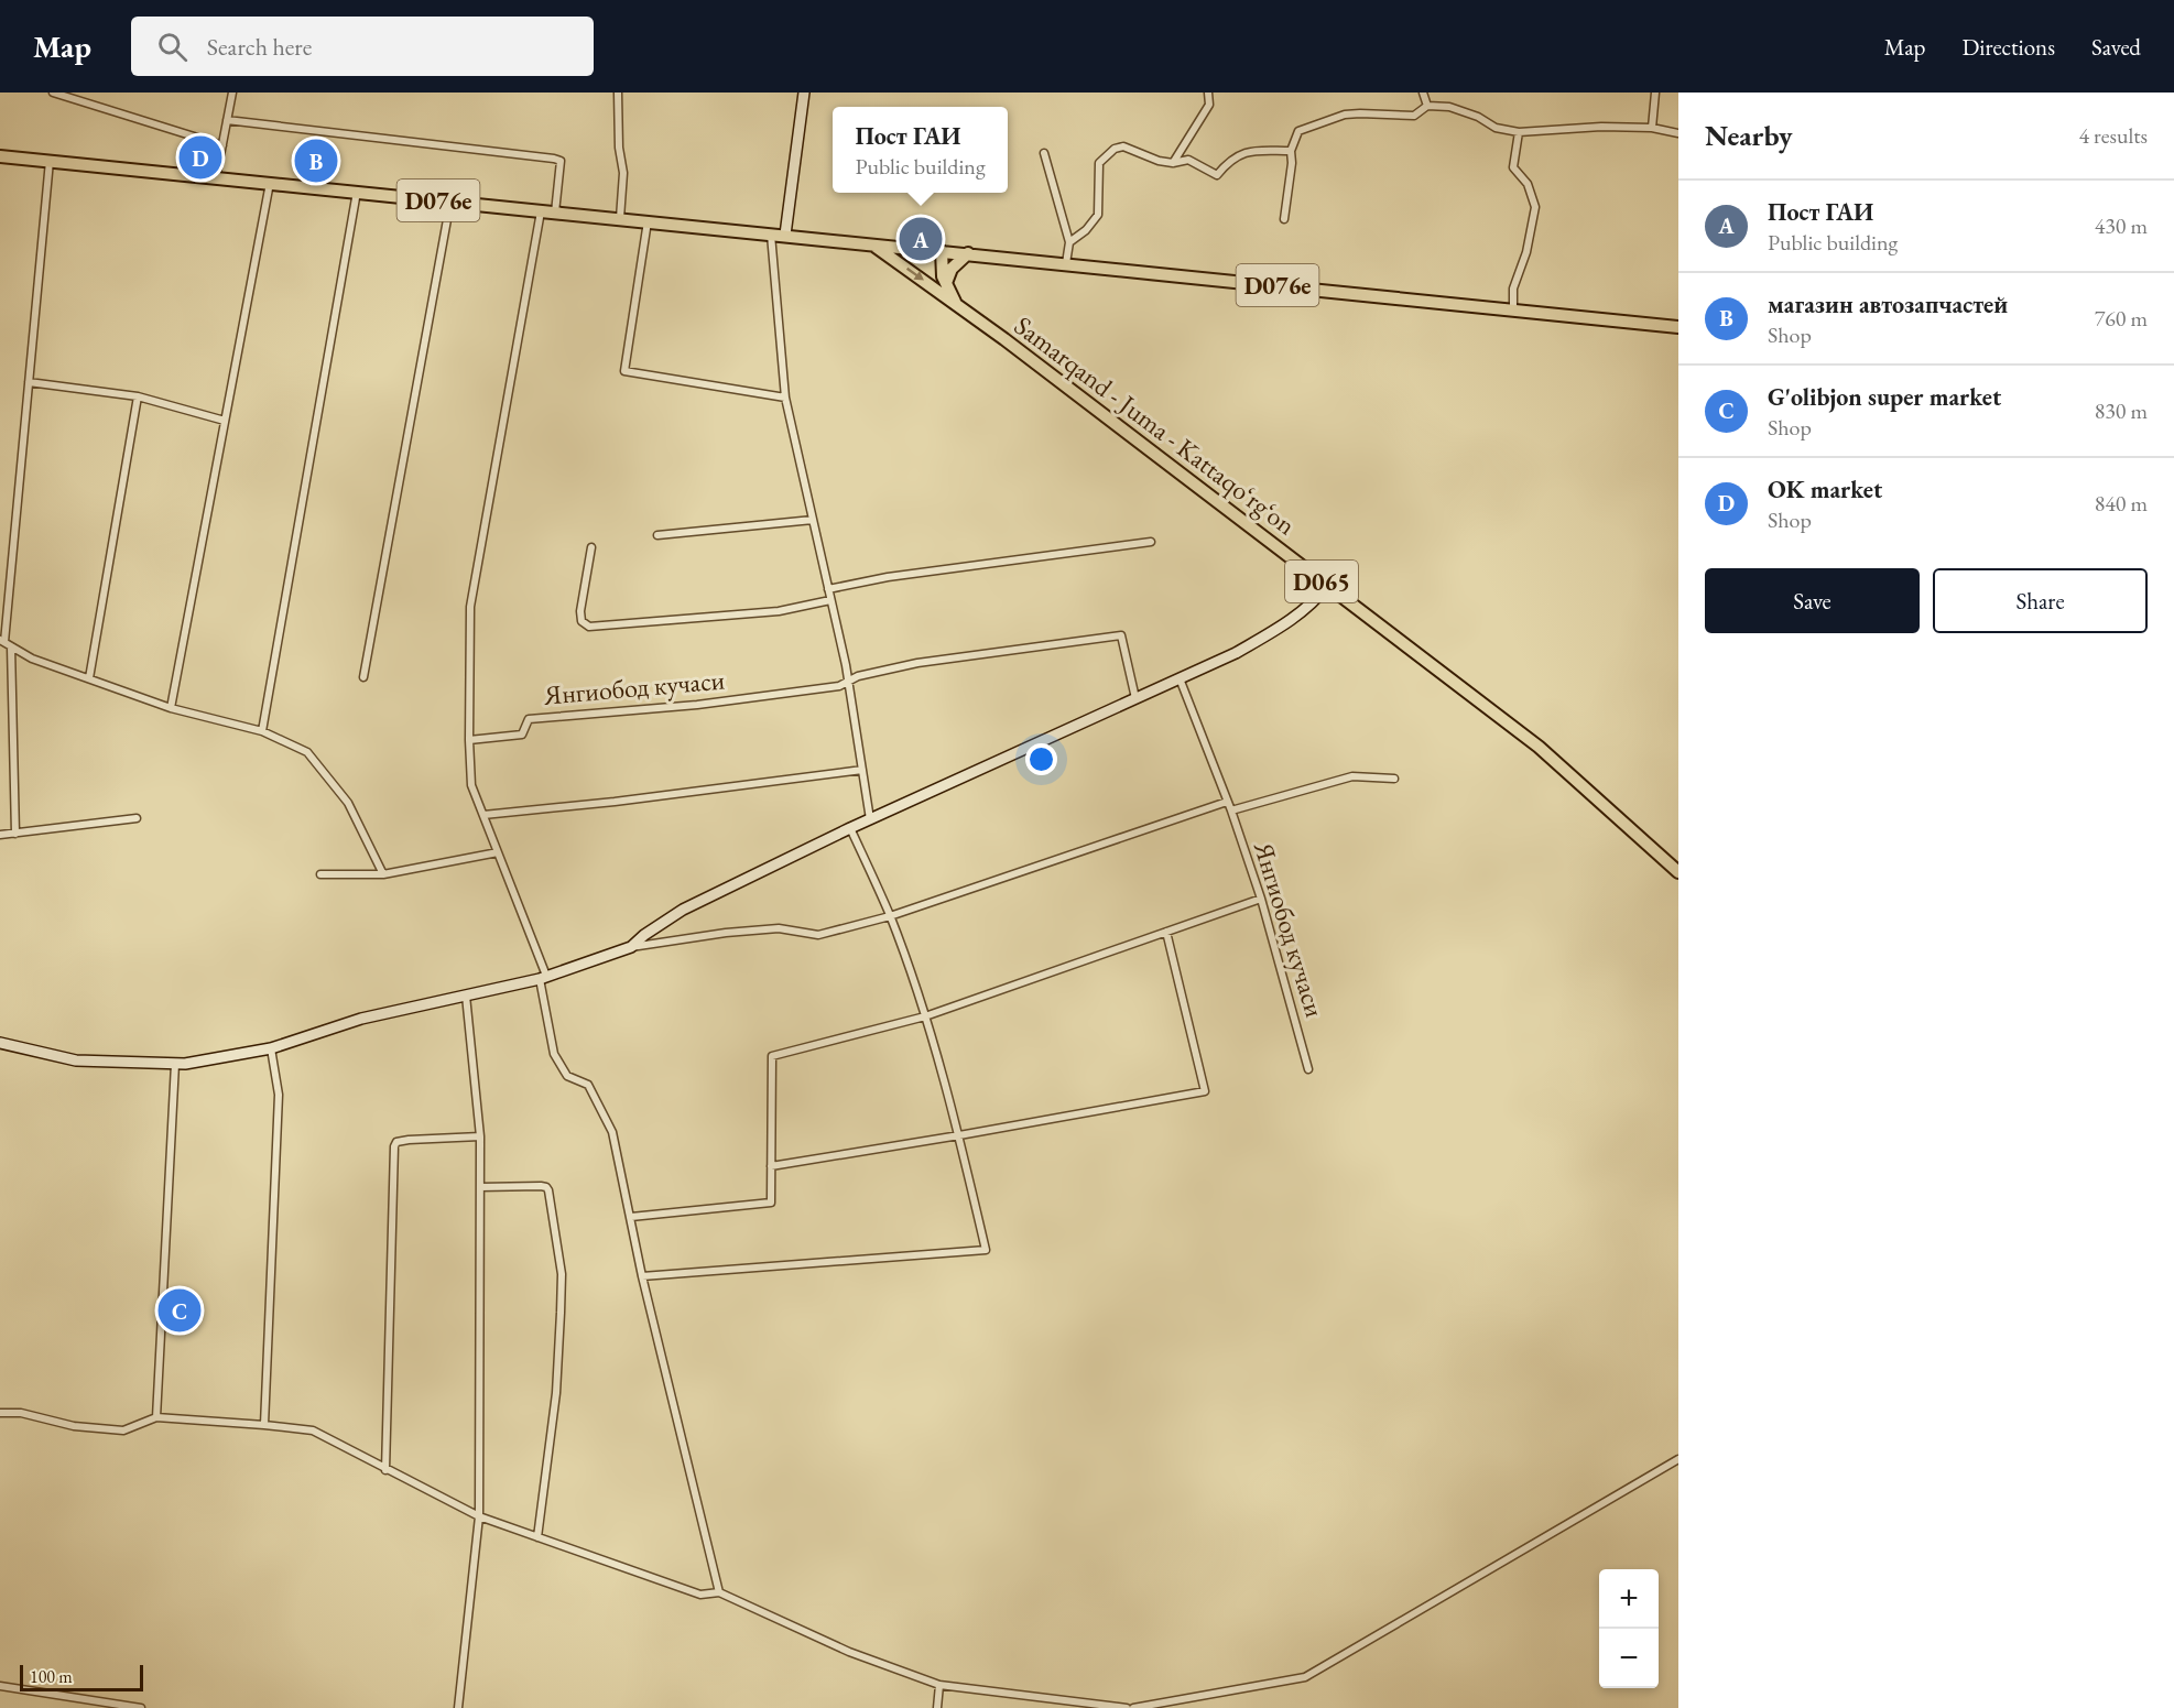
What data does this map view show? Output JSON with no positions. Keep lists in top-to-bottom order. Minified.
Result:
{"streets":{"main road":["D076e","Samarqand - Juma - Kattaqo‘rg‘on","D065"],"street":["Янгиобод кучаси"]},"crossings":[["D076e","Samarqand - Juma - Kattaqo‘rg‘on"],["D076e","D065"],["Samarqand - Juma - Kattaqo‘rg‘on","D065"]],"scale_bar":"100 m","page":{"header":"Map","search":"Search here","nav":["Map","Directions","Saved"],"heading":["Nearby","4 results"],"popup":["Пост ГАИ","Public building"],"pins":["D","B","A","C"],"list":[{"mark":"A","name":"Пост ГАИ","note":"Public building","value":"430 m"},{"mark":"B","name":"магазин автозапчастей","note":"Shop","value":"760 m"},{"mark":"C","name":"G'olibjon super market","note":"Shop","value":"830 m"},{"mark":"D","name":"OK market","note":"Shop","value":"840 m"}],"buttons":["Save","Share"],"map_buttons":["+","−"],"scale":"100 m"}}
